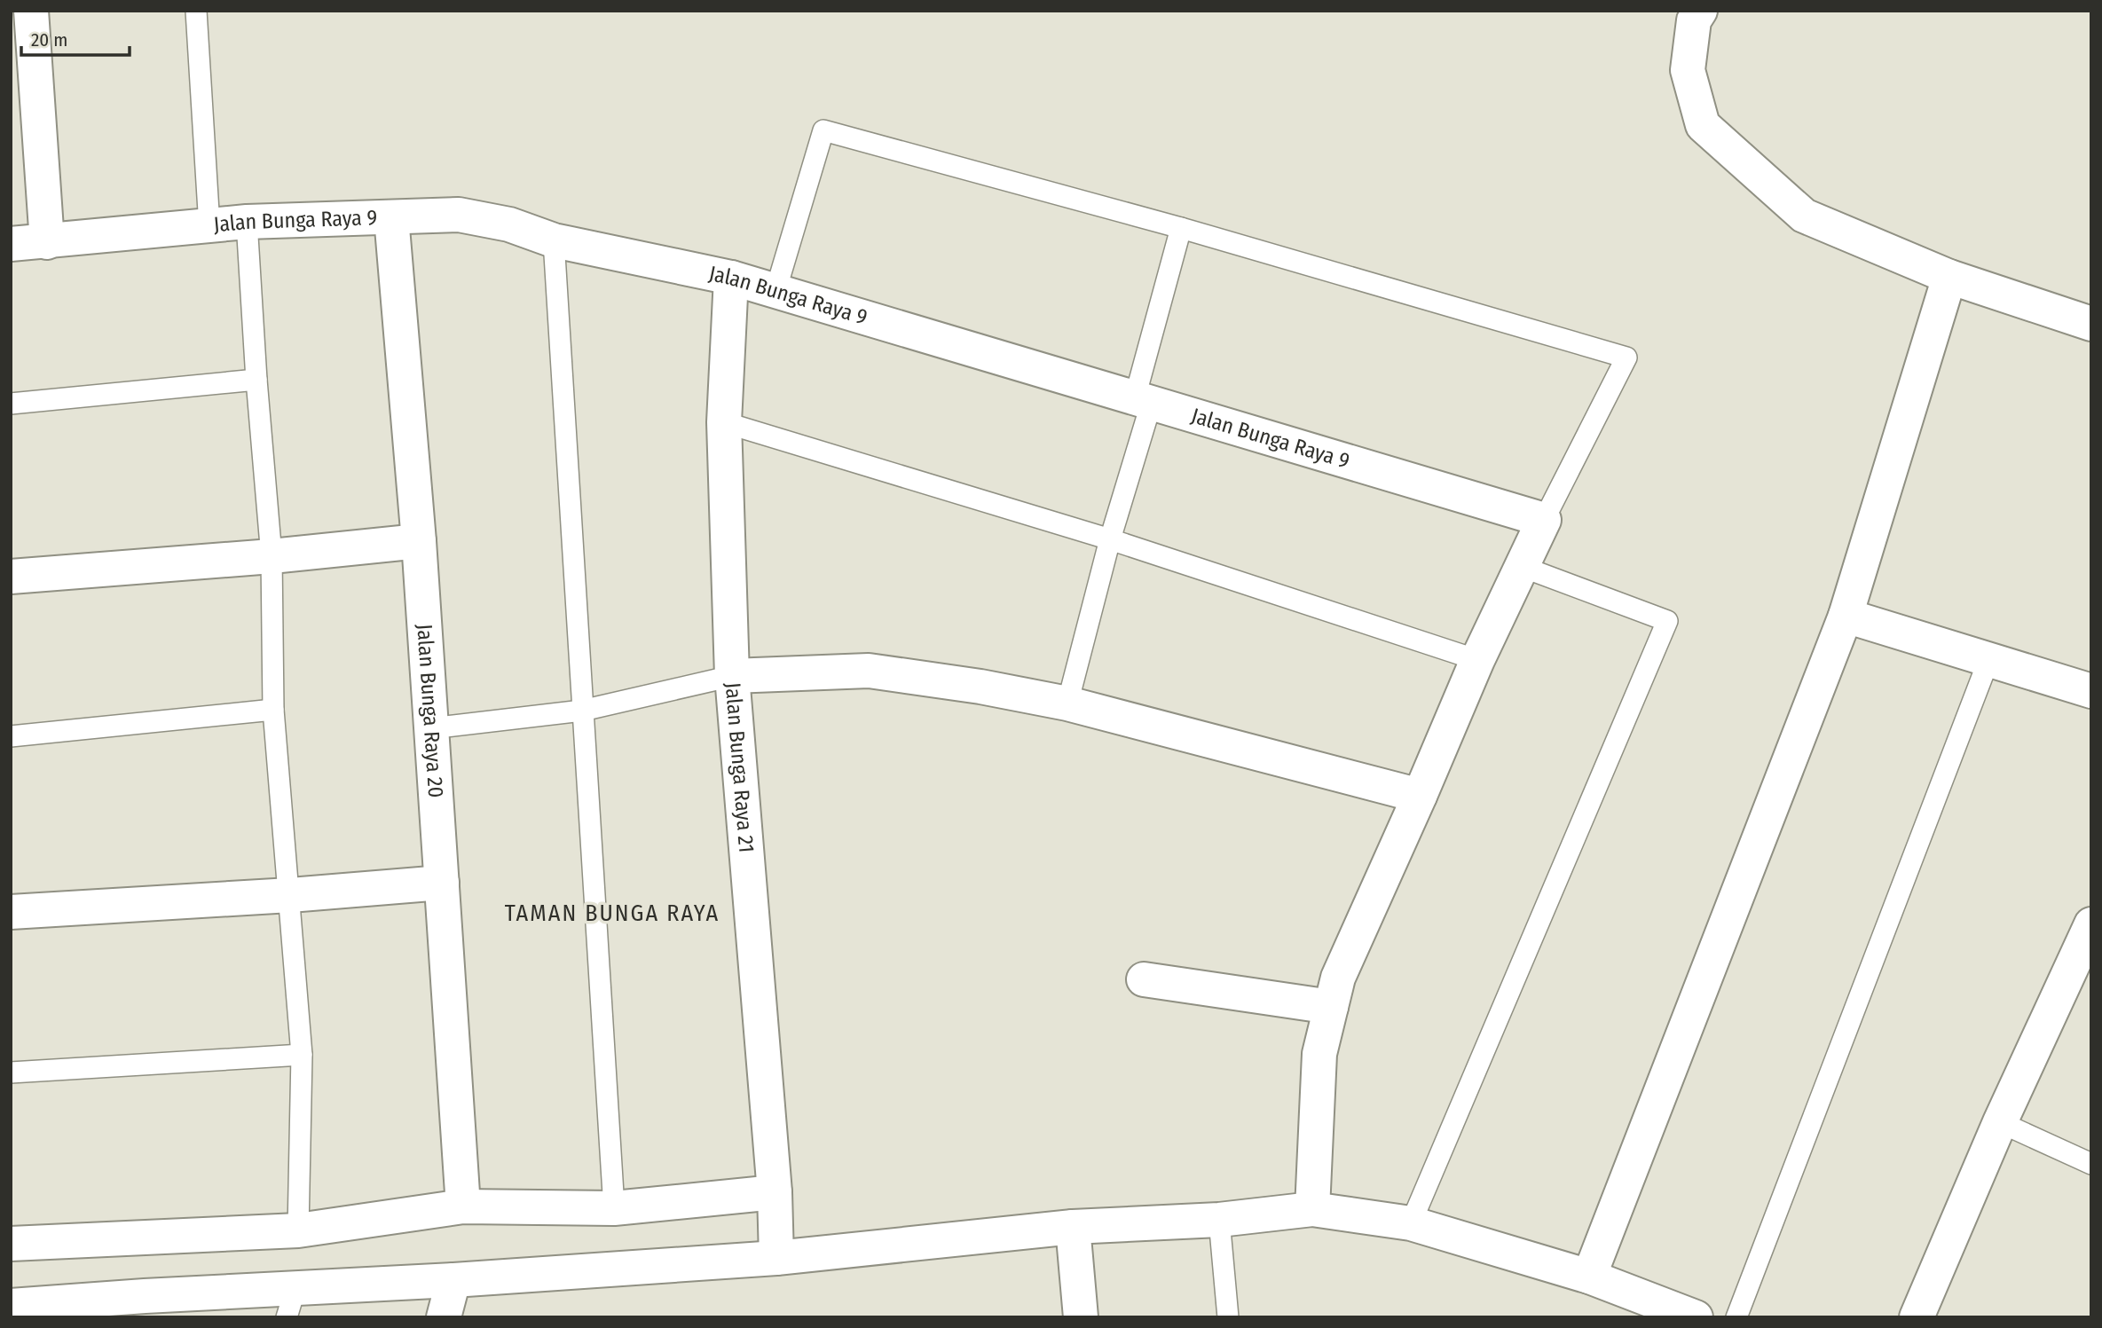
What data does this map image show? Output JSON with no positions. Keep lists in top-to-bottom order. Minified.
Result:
{"streets":{"street":["Jalan Bunga Raya 9","Jalan Bunga Raya 20","Jalan Bunga Raya 21"]},"crossings":[["Jalan Bunga Raya 9","Jalan Bunga Raya 20"],["Jalan Bunga Raya 9","Jalan Bunga Raya 21"]],"districts":["TAMAN BUNGA RAYA"],"scale_bar":"20 m"}
